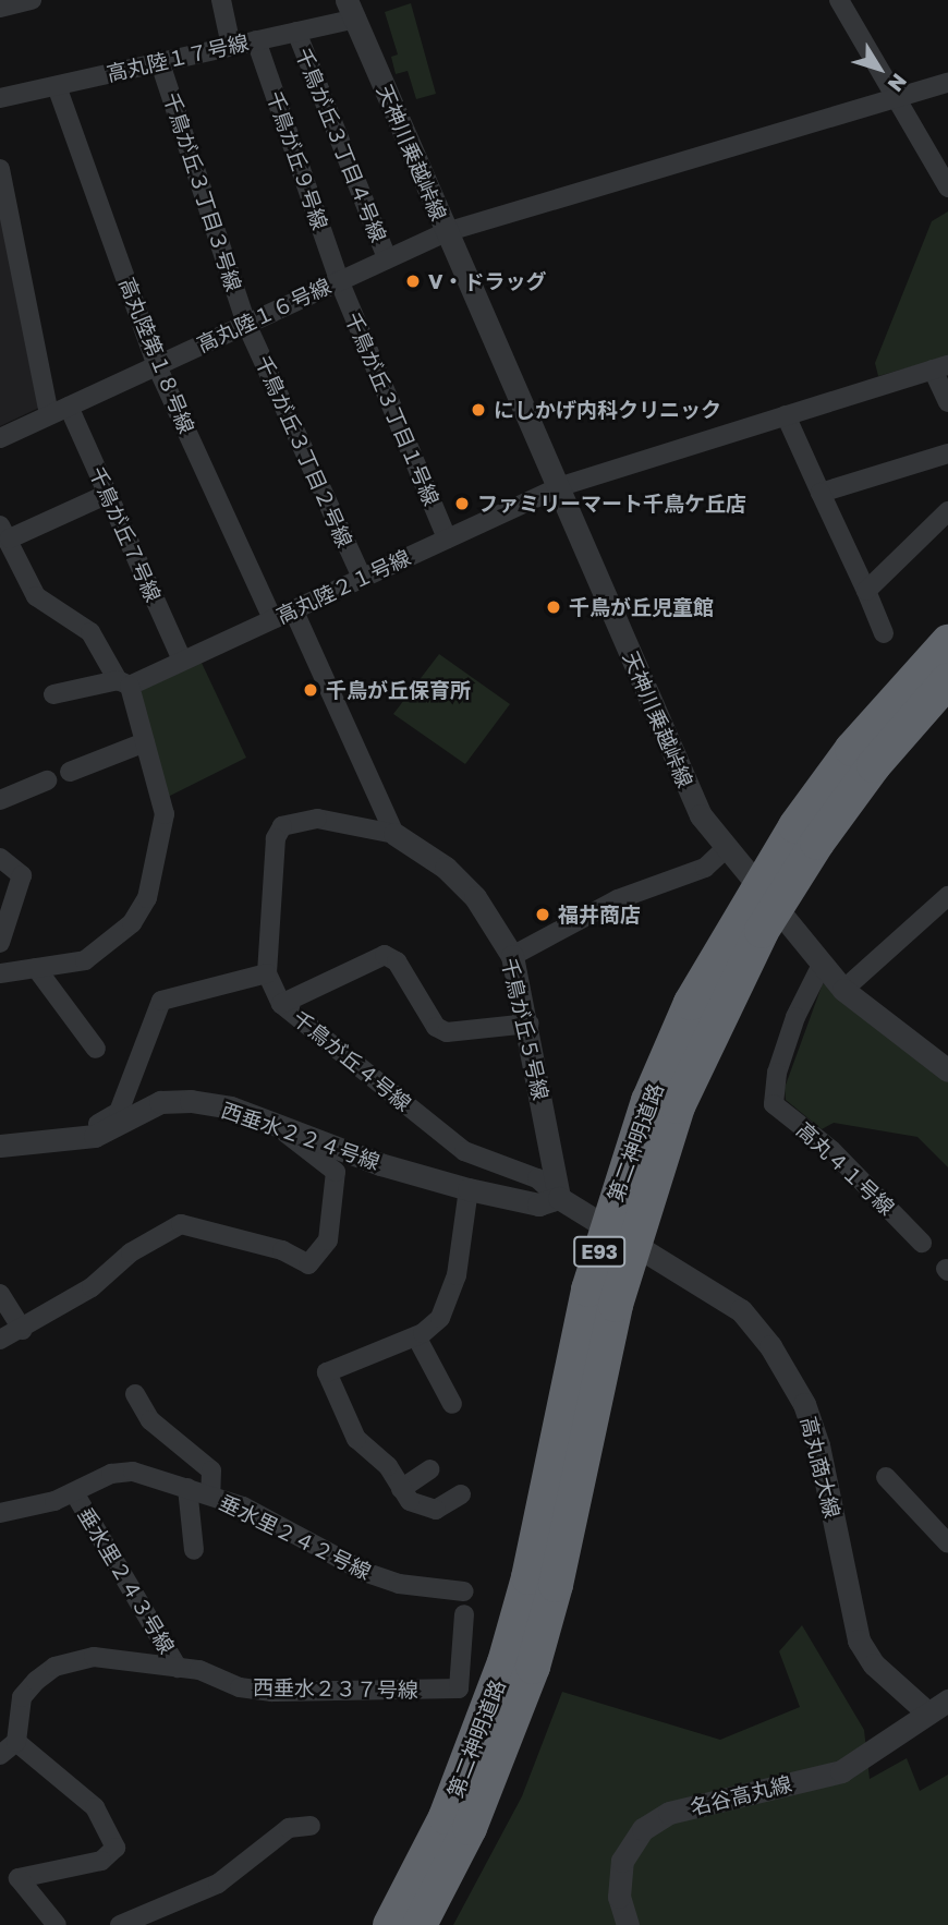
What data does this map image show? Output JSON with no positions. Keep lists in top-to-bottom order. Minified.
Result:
{"streets":{"highway":["第二神明道路","E93"],"street":["高丸陸１７号線","千鳥が丘３丁目４号線","天神川乗越峠線","千鳥が丘９号線","千鳥が丘３丁目３号線","高丸陸１６号線","高丸陸第１８号線","千鳥が丘３丁目１号線","千鳥が丘３丁目２号線","千鳥が丘７号線","高丸陸２１号線","千鳥が丘５号線","千鳥が丘４号線","西垂水２２４号線","高丸４１号線","高丸商大線","垂水里２４２号線","垂水里２４３号線","西垂水２３７号線","名谷高丸線"]},"crossings":[["高丸陸１７号線","千鳥が丘３丁目４号線"],["高丸陸１７号線","天神川乗越峠線"],["高丸陸１７号線","千鳥が丘９号線"],["高丸陸１７号線","千鳥が丘３丁目３号線"],["高丸陸１７号線","高丸陸第１８号線"],["千鳥が丘３丁目４号線","高丸陸１６号線"],["天神川乗越峠線","高丸陸１６号線"],["天神川乗越峠線","高丸陸２１号線"],["天神川乗越峠線","高丸４１号線"],["千鳥が丘９号線","高丸陸１６号線"],["千鳥が丘９号線","千鳥が丘３丁目１号線"],["千鳥が丘３丁目３号線","高丸陸１６号線"],["千鳥が丘３丁目３号線","千鳥が丘３丁目２号線"],["高丸陸１６号線","高丸陸第１８号線"],["高丸陸１６号線","千鳥が丘３丁目１号線"],["高丸陸１６号線","千鳥が丘３丁目２号線"],["高丸陸１６号線","千鳥が丘７号線"],["高丸陸第１８号線","高丸陸２１号線"],["千鳥が丘３丁目１号線","高丸陸２１号線"],["千鳥が丘３丁目２号線","高丸陸２１号線"],["千鳥が丘７号線","高丸陸２１号線"],["千鳥が丘５号線","千鳥が丘４号線"],["千鳥が丘５号線","西垂水２２４号線"],["千鳥が丘５号線","高丸商大線"],["千鳥が丘４号線","西垂水２２４号線"],["千鳥が丘４号線","高丸商大線"],["西垂水２２４号線","高丸商大線"],["高丸商大線","名谷高丸線"],["垂水里２４２号線","垂水里２４３号線"],["垂水里２４３号線","西垂水２３７号線"]],"places":["V・ドラッグ","にしかげ内科クリニック","ファミリーマート千鳥ケ丘店","千鳥が丘児童館","千鳥が丘保育所","福井商店"],"north":"bottom right"}
